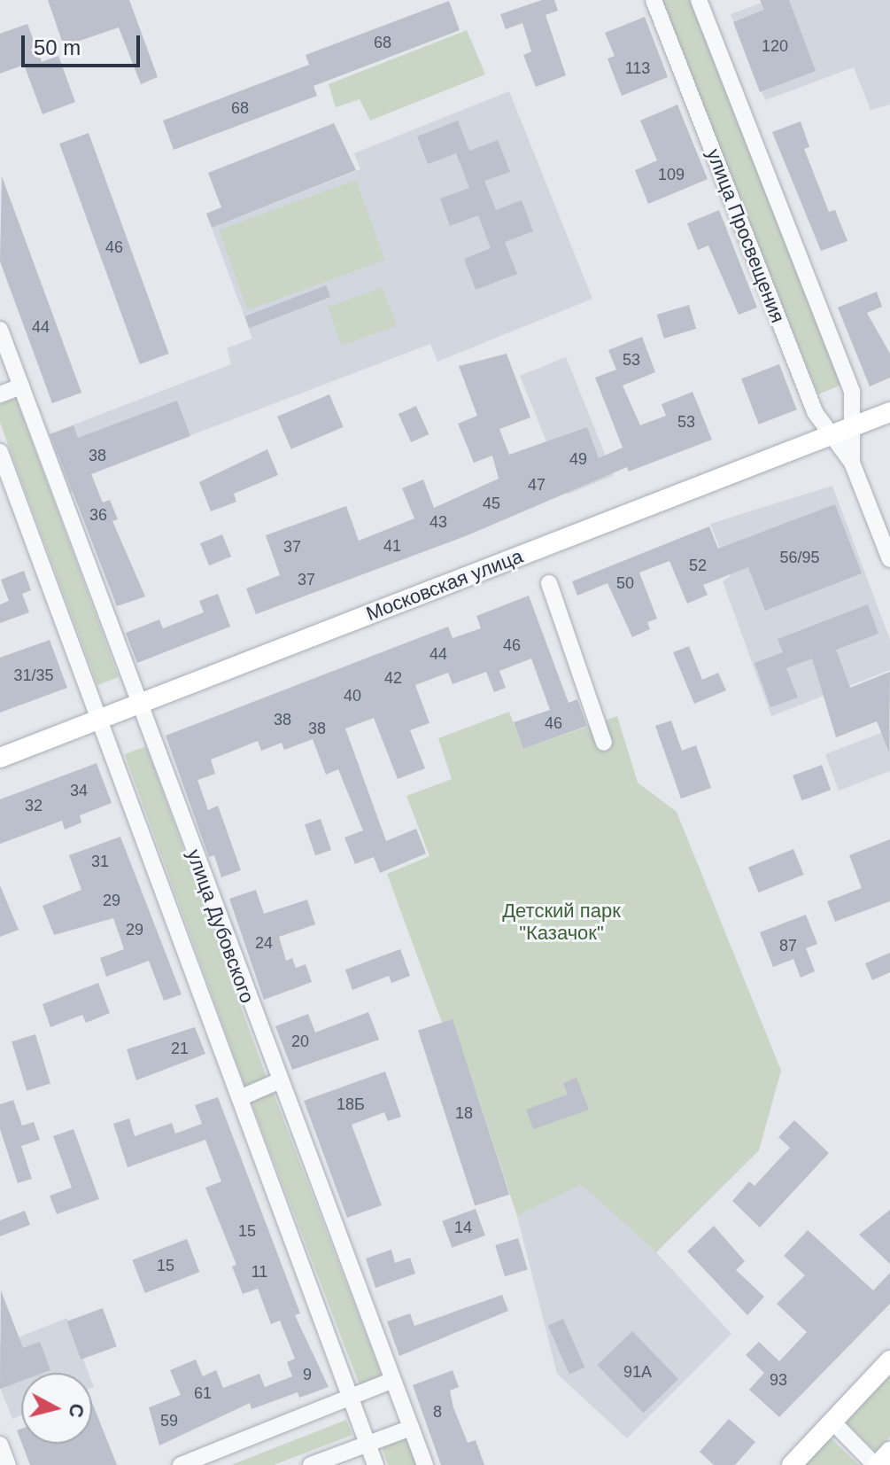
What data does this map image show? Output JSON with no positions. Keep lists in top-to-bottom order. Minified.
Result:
{"streets":{"main road":["Московская улица"],"street":["улица Просвещения","улица Дубовского"]},"crossings":[["улица Просвещения","Московская улица"],["Московская улица","улица Дубовского"]],"parks":["Детский парк \"Казачок\""],"house_numbers":["68","120","113","68","109","46","44","53","53","38","49","47","45","36","43","41","37","56/95","52","37","50","46","44","31/35","42","40","38","46","38","34","32","31","29","29","24","87","20","21","18Б","18","14","15","15","11","91А","9","93","61","8","59"],"scale_bar":"50 m","north":"right"}
